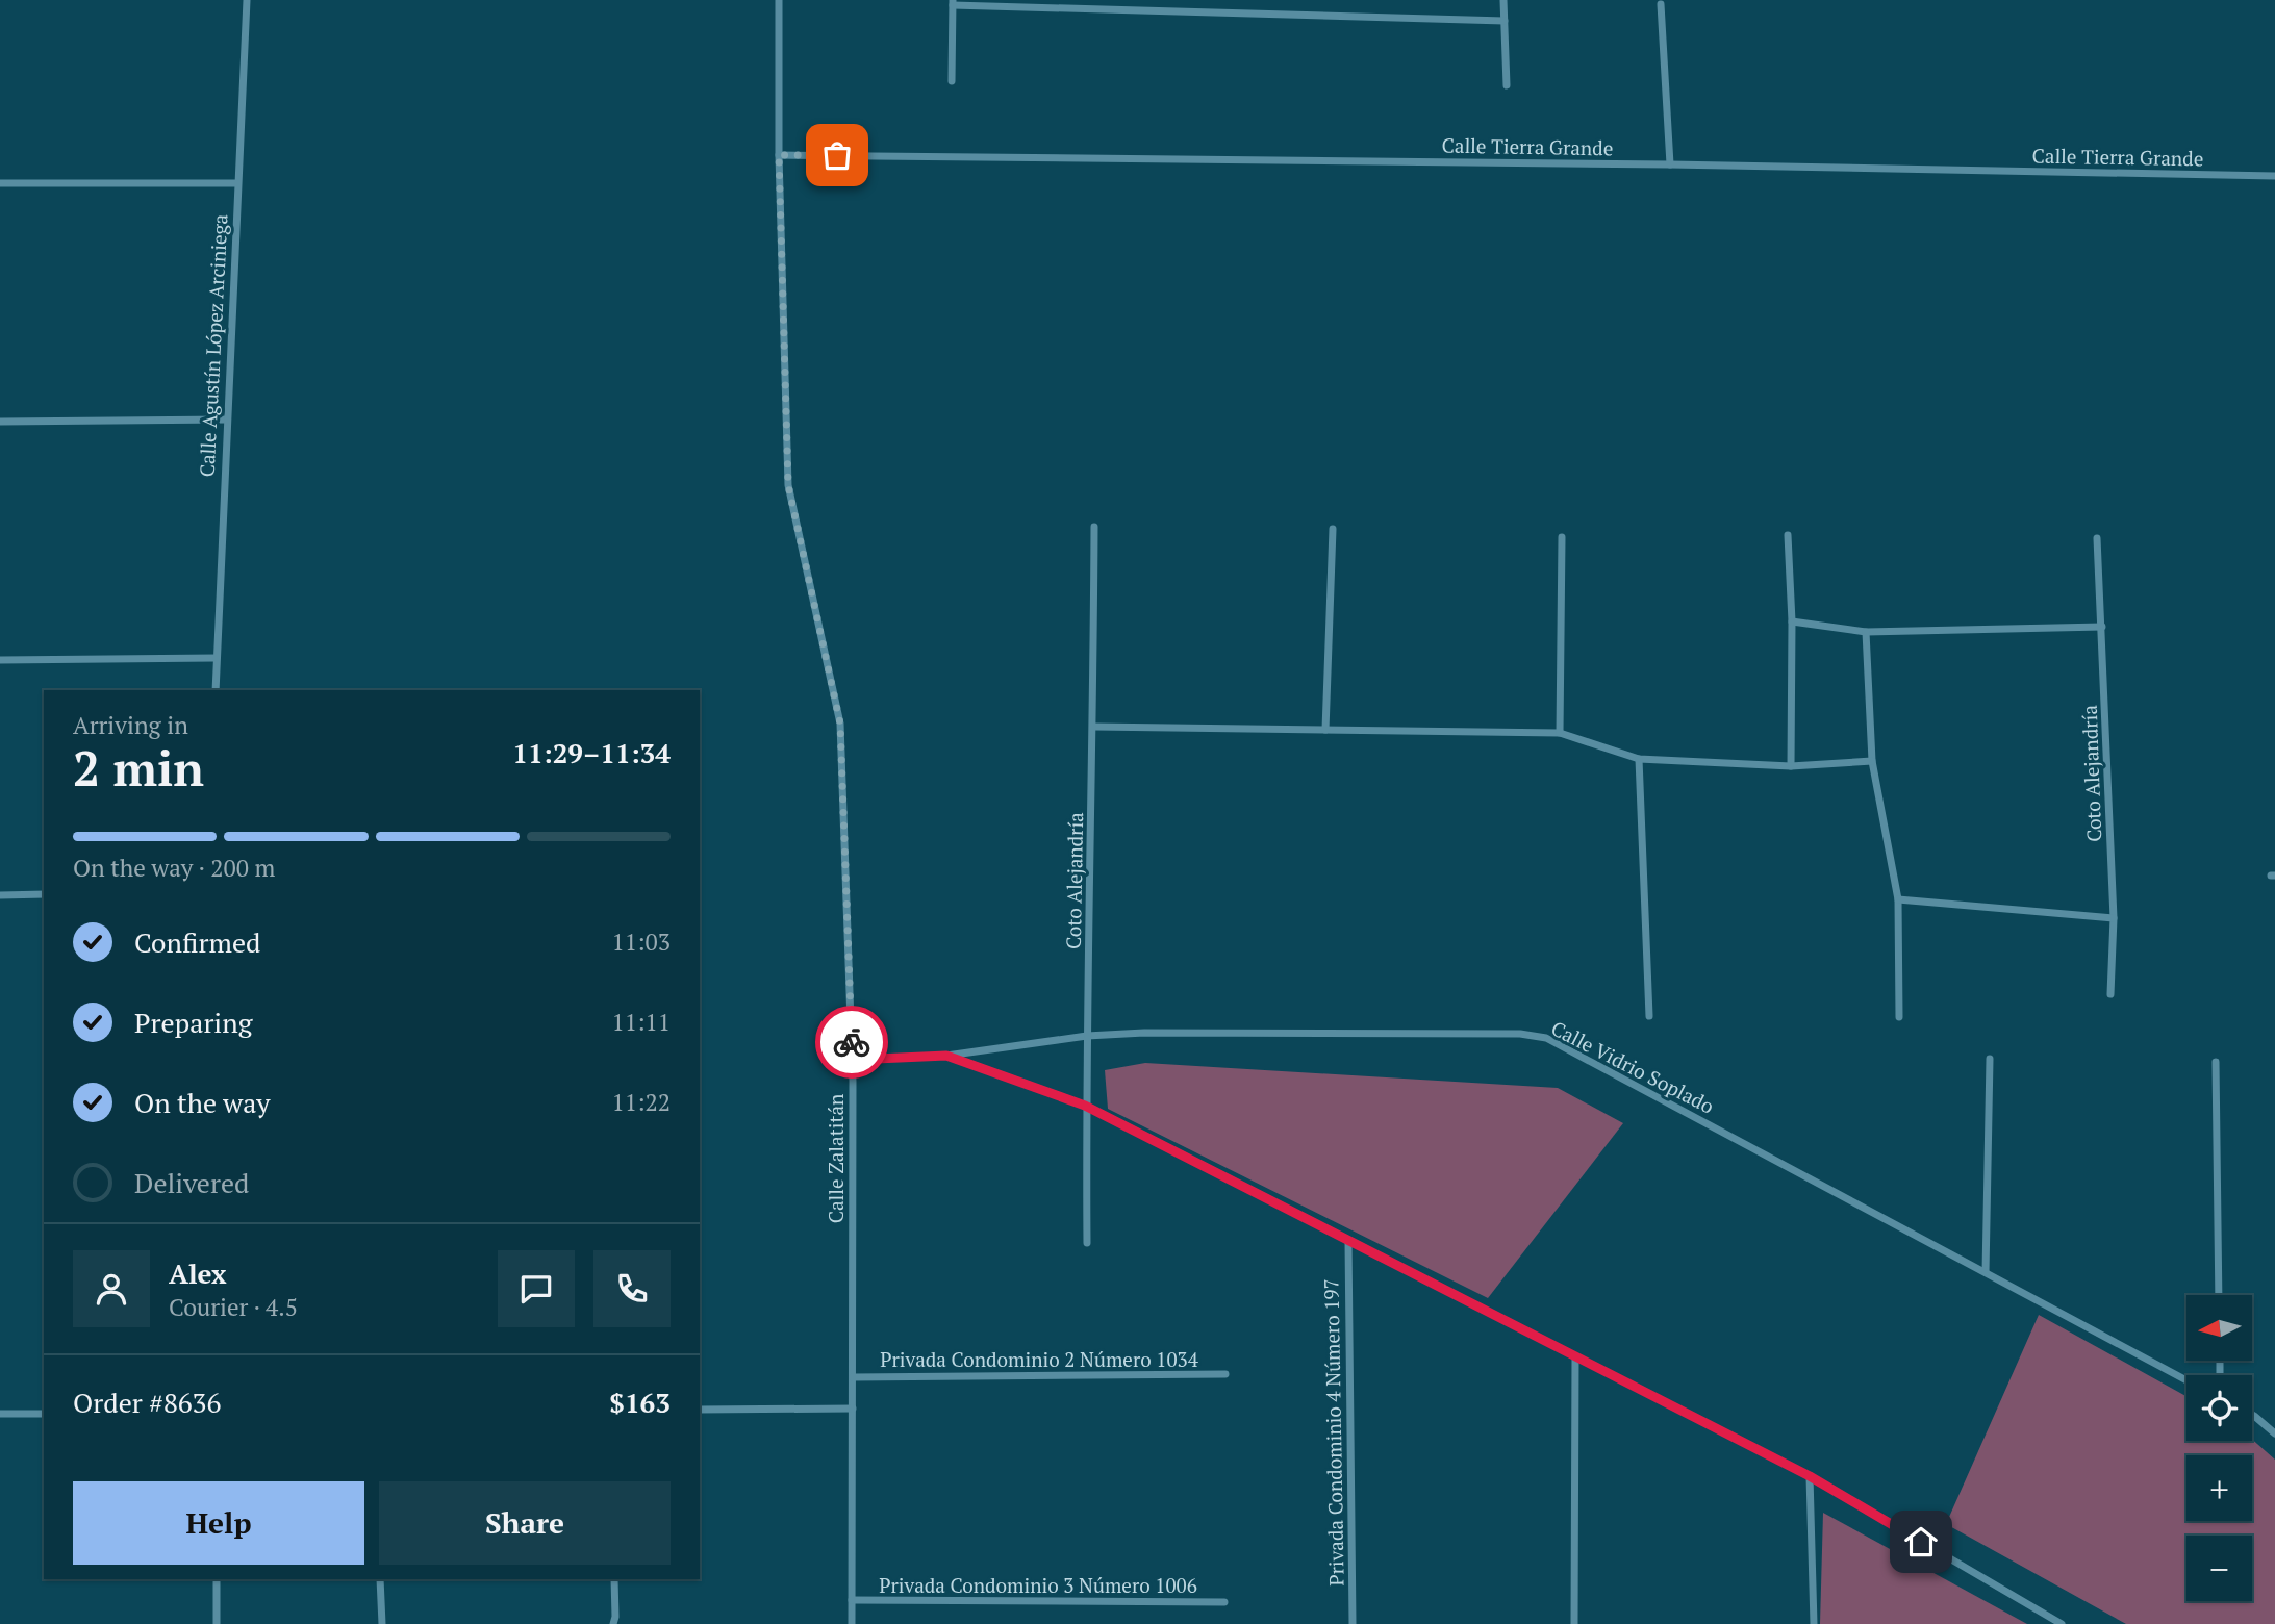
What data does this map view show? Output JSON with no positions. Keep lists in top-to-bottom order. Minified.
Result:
{"streets":{"street":["Calle Tierra Grande","Calle Agustín López Arciniega","Coto Alejandría","Calle Vidrio Soplado","Calle Zalatitán","Privada Condominio 2 Número 1034","Privada Condominio 4 Número 197","Privada Condominio 3 Número 1006"]},"crossings":[["Calle Tierra Grande","Calle Zalatitán"],["Coto Alejandría","Calle Vidrio Soplado"],["Calle Vidrio Soplado","Calle Zalatitán"],["Calle Zalatitán","Privada Condominio 2 Número 1034"],["Calle Zalatitán","Privada Condominio 3 Número 1006"]],"north":"left","page":{"heading":["2 min","Arriving in","11:29–11:34"],"panel":["Alex","Courier · 4.5","Order #8636","$163"],"bar":"On the way · 200 m","list":[["Confirmed","11:03"],["Preparing","11:11"],["On the way","11:22"],"Delivered"],"map_buttons":["+","−"],"buttons":["Help","Share"]}}
